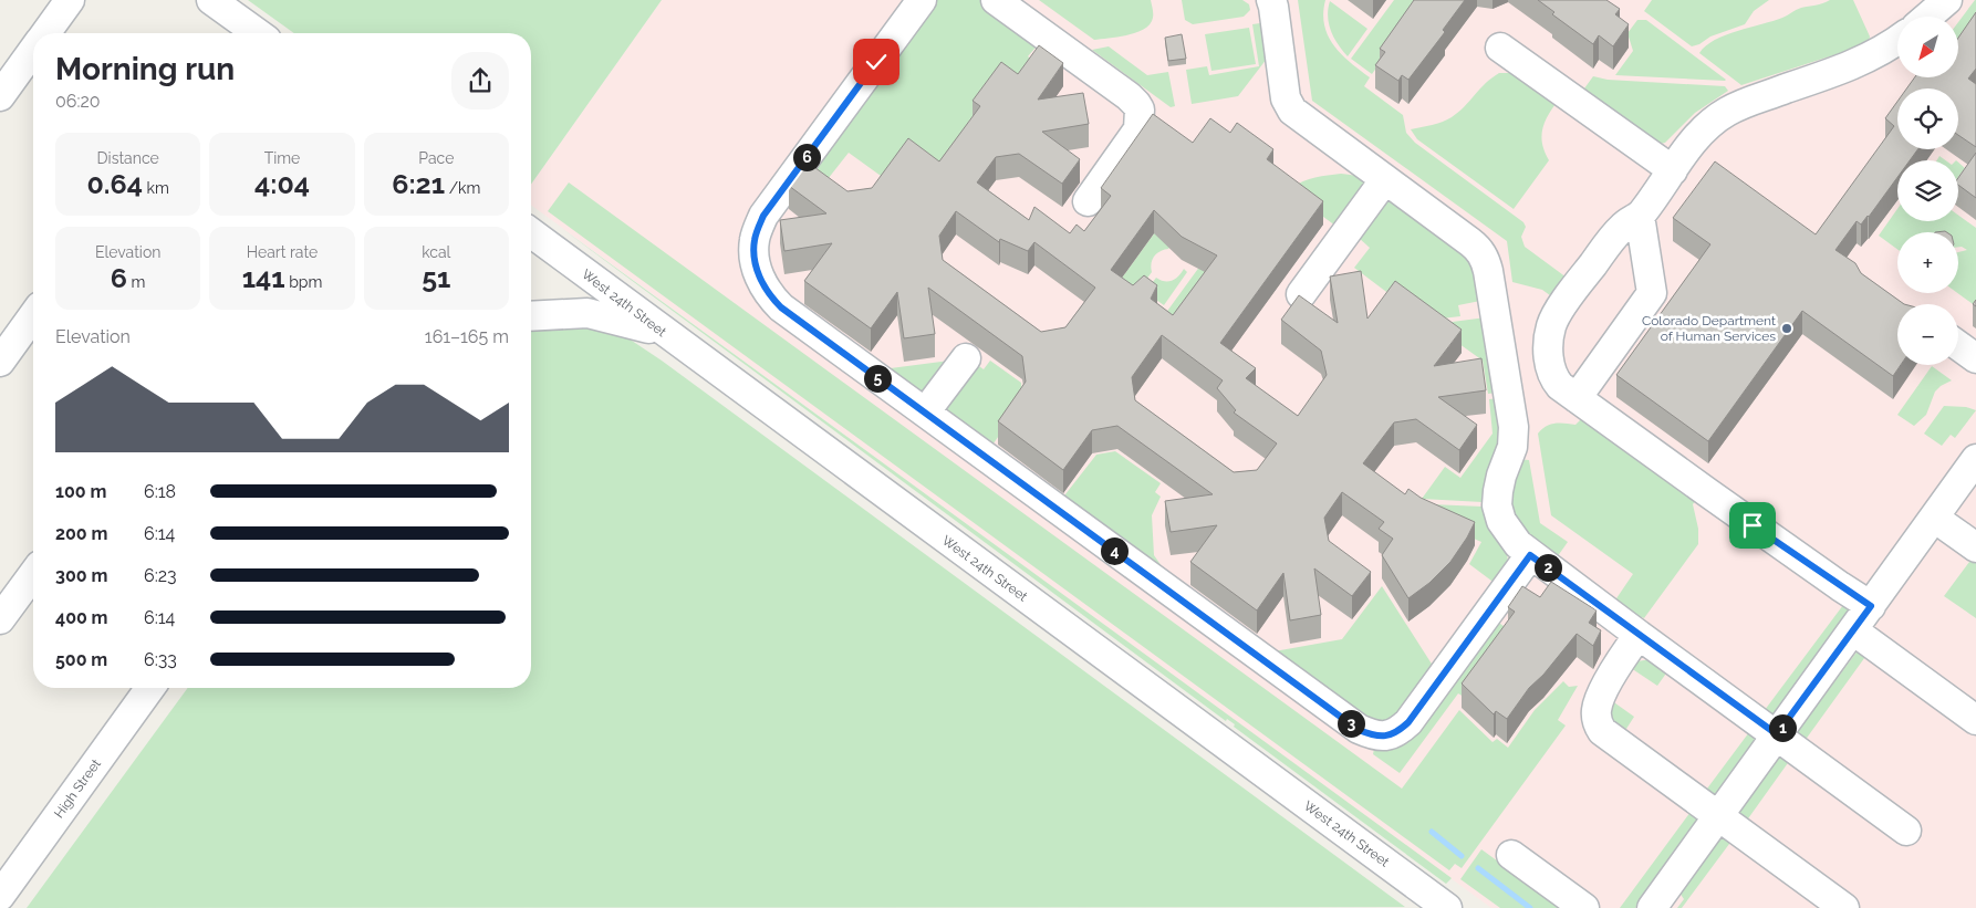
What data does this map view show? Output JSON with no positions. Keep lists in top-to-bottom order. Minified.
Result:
{"streets":{"street":["West 24th Street","High Street"]},"places":["Colorado Department of Human Services"],"north":"bottom left","page":{"map_buttons":["+","−"],"heading":["Morning run","06:20"],"stats":[["Distance","0.64 km"],["Time","4:04"],["Pace","6:21 /km"],["Elevation","6 m"],["Heart rate","141 bpm"],["kcal","51"]],"pins":["6","5","4","2","3","1"],"chart":["Elevation","161–165 m"],"list":[{"name":"100 m","note":"6:18"},{"name":"200 m","note":"6:14"},{"name":"300 m","note":"6:23"},{"name":"400 m","note":"6:14"},{"name":"500 m","note":"6:33"}]}}
